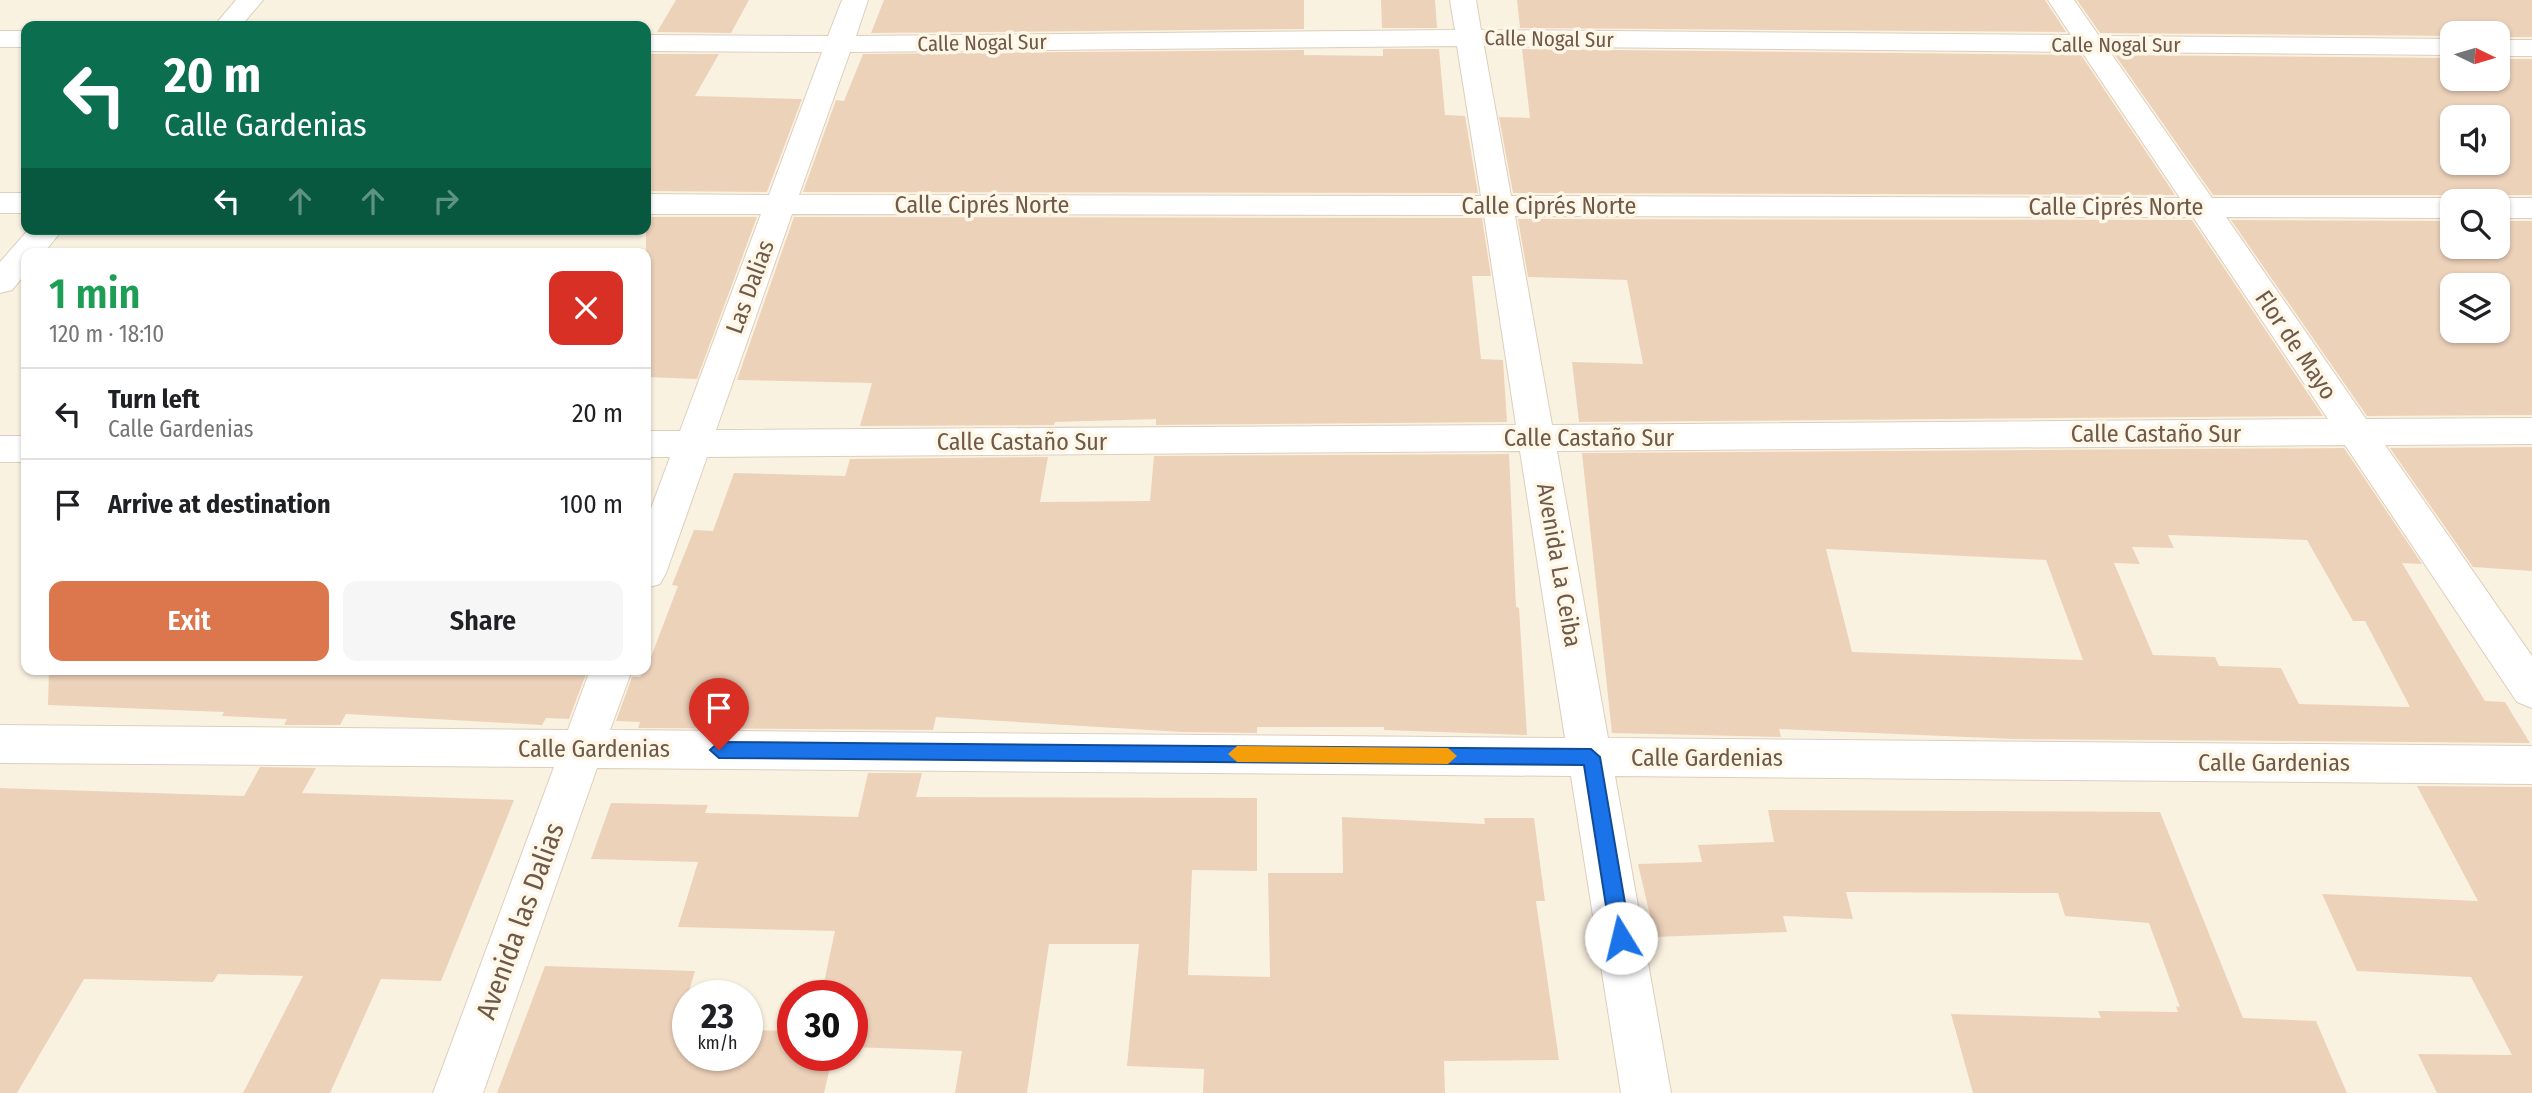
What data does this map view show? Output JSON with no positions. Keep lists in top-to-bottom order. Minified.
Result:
{"streets":{"street":["Calle Nogal Sur","Calle Ciprés Norte","Las Dalias","Flor de Mayo","Calle Castaño Sur","Avenida La Ceiba","Calle Gardenias","Avenida las Dalias"]},"crossings":[["Calle Nogal Sur","Las Dalias"],["Calle Nogal Sur","Flor de Mayo"],["Calle Nogal Sur","Avenida La Ceiba"],["Calle Ciprés Norte","Las Dalias"],["Calle Ciprés Norte","Flor de Mayo"],["Calle Ciprés Norte","Avenida La Ceiba"],["Las Dalias","Calle Castaño Sur"],["Flor de Mayo","Calle Castaño Sur"],["Calle Castaño Sur","Avenida La Ceiba"],["Avenida La Ceiba","Calle Gardenias"],["Calle Gardenias","Avenida las Dalias"]],"north":"right","page":{"turn":["20 m","Calle Gardenias"],"heading":["1 min","120 m · 18:10"],"list":[{"name":"Turn left","note":"Calle Gardenias","value":"20 m"},{"name":"Arrive at destination","value":"100 m"}],"buttons":["Exit","Share"],"speed":"23 km/h","limit":"30"}}
